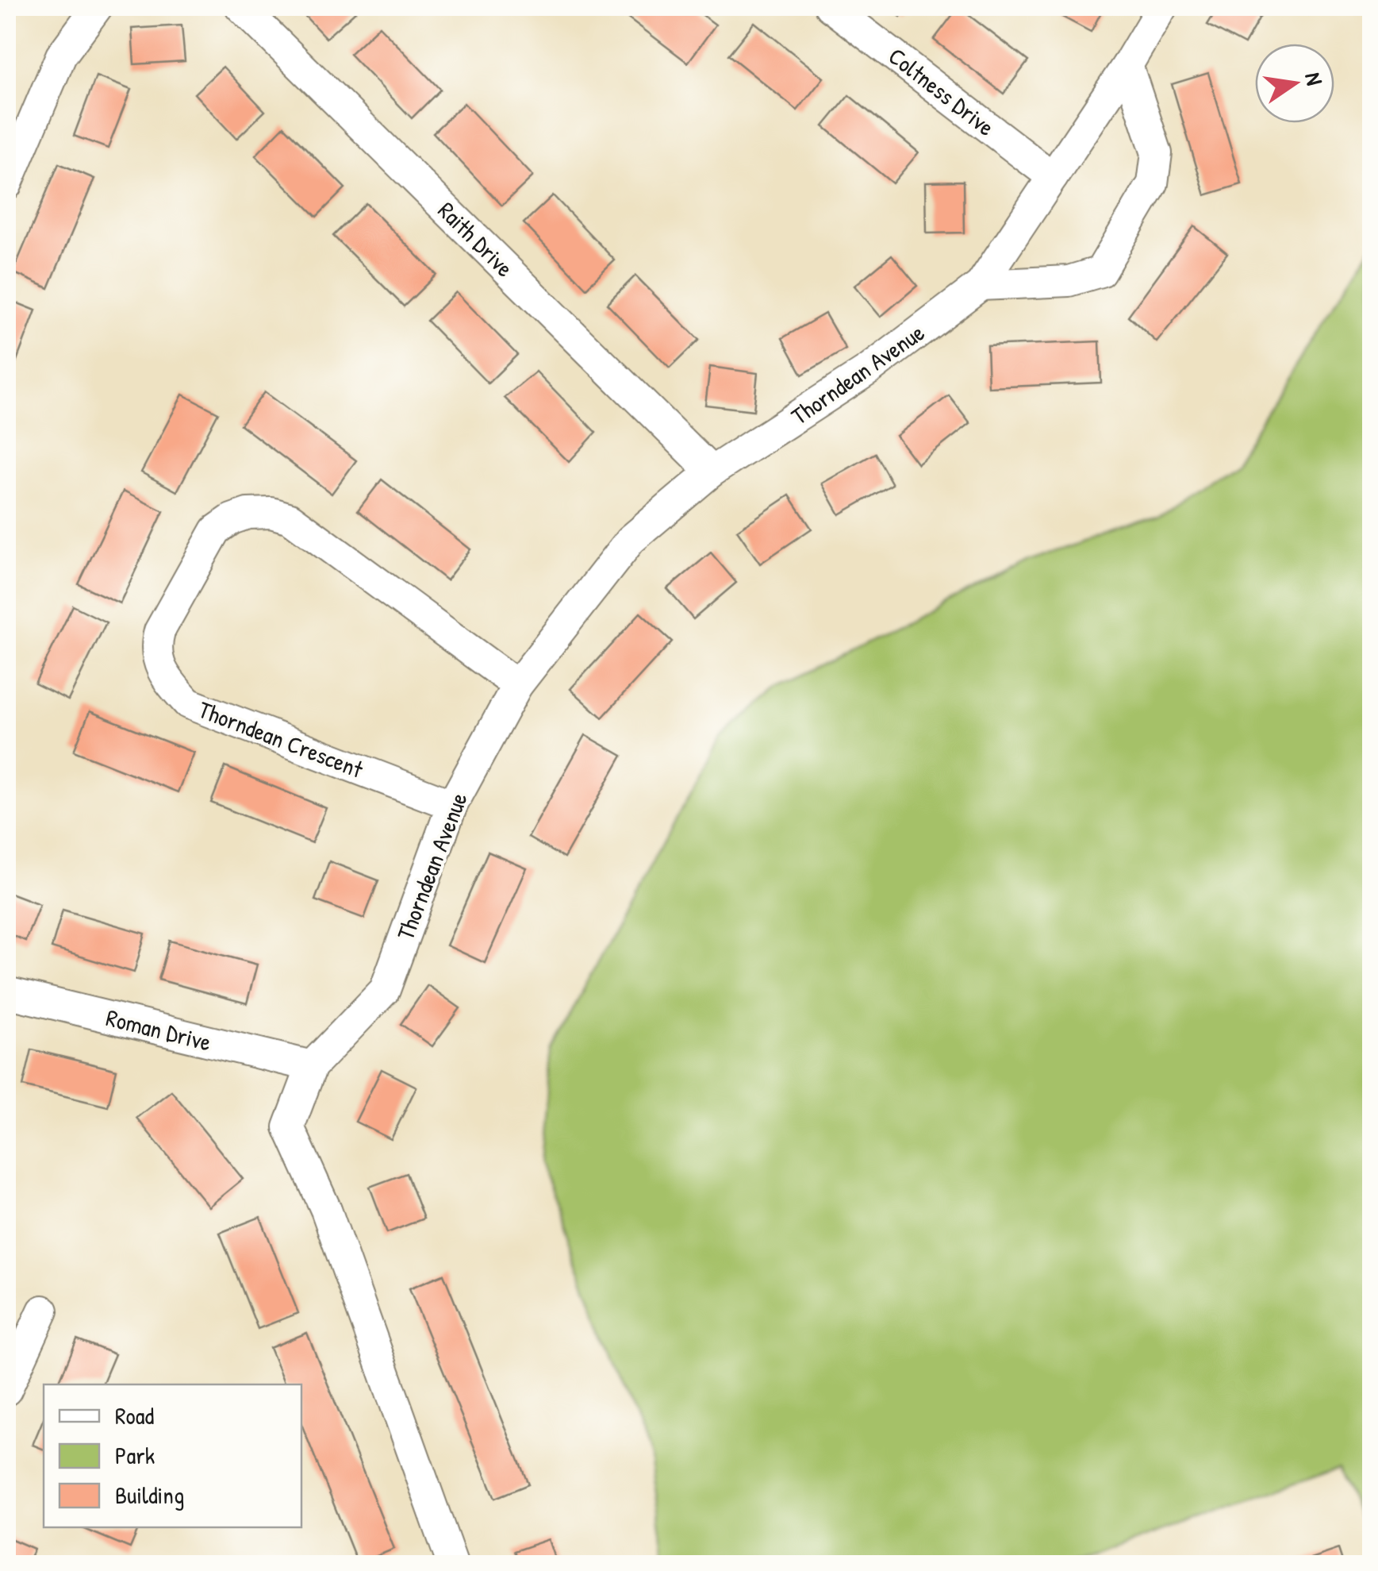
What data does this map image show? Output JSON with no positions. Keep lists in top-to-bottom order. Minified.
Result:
{"streets":{"street":["Coltness Drive","Raith Drive","Thorndean Avenue","Thorndean Crescent","Roman Drive"]},"crossings":[["Coltness Drive","Thorndean Avenue"],["Raith Drive","Thorndean Avenue"],["Thorndean Avenue","Thorndean Crescent"],["Thorndean Avenue","Roman Drive"]],"legend":["Road","Park","Building"],"north":"right"}
